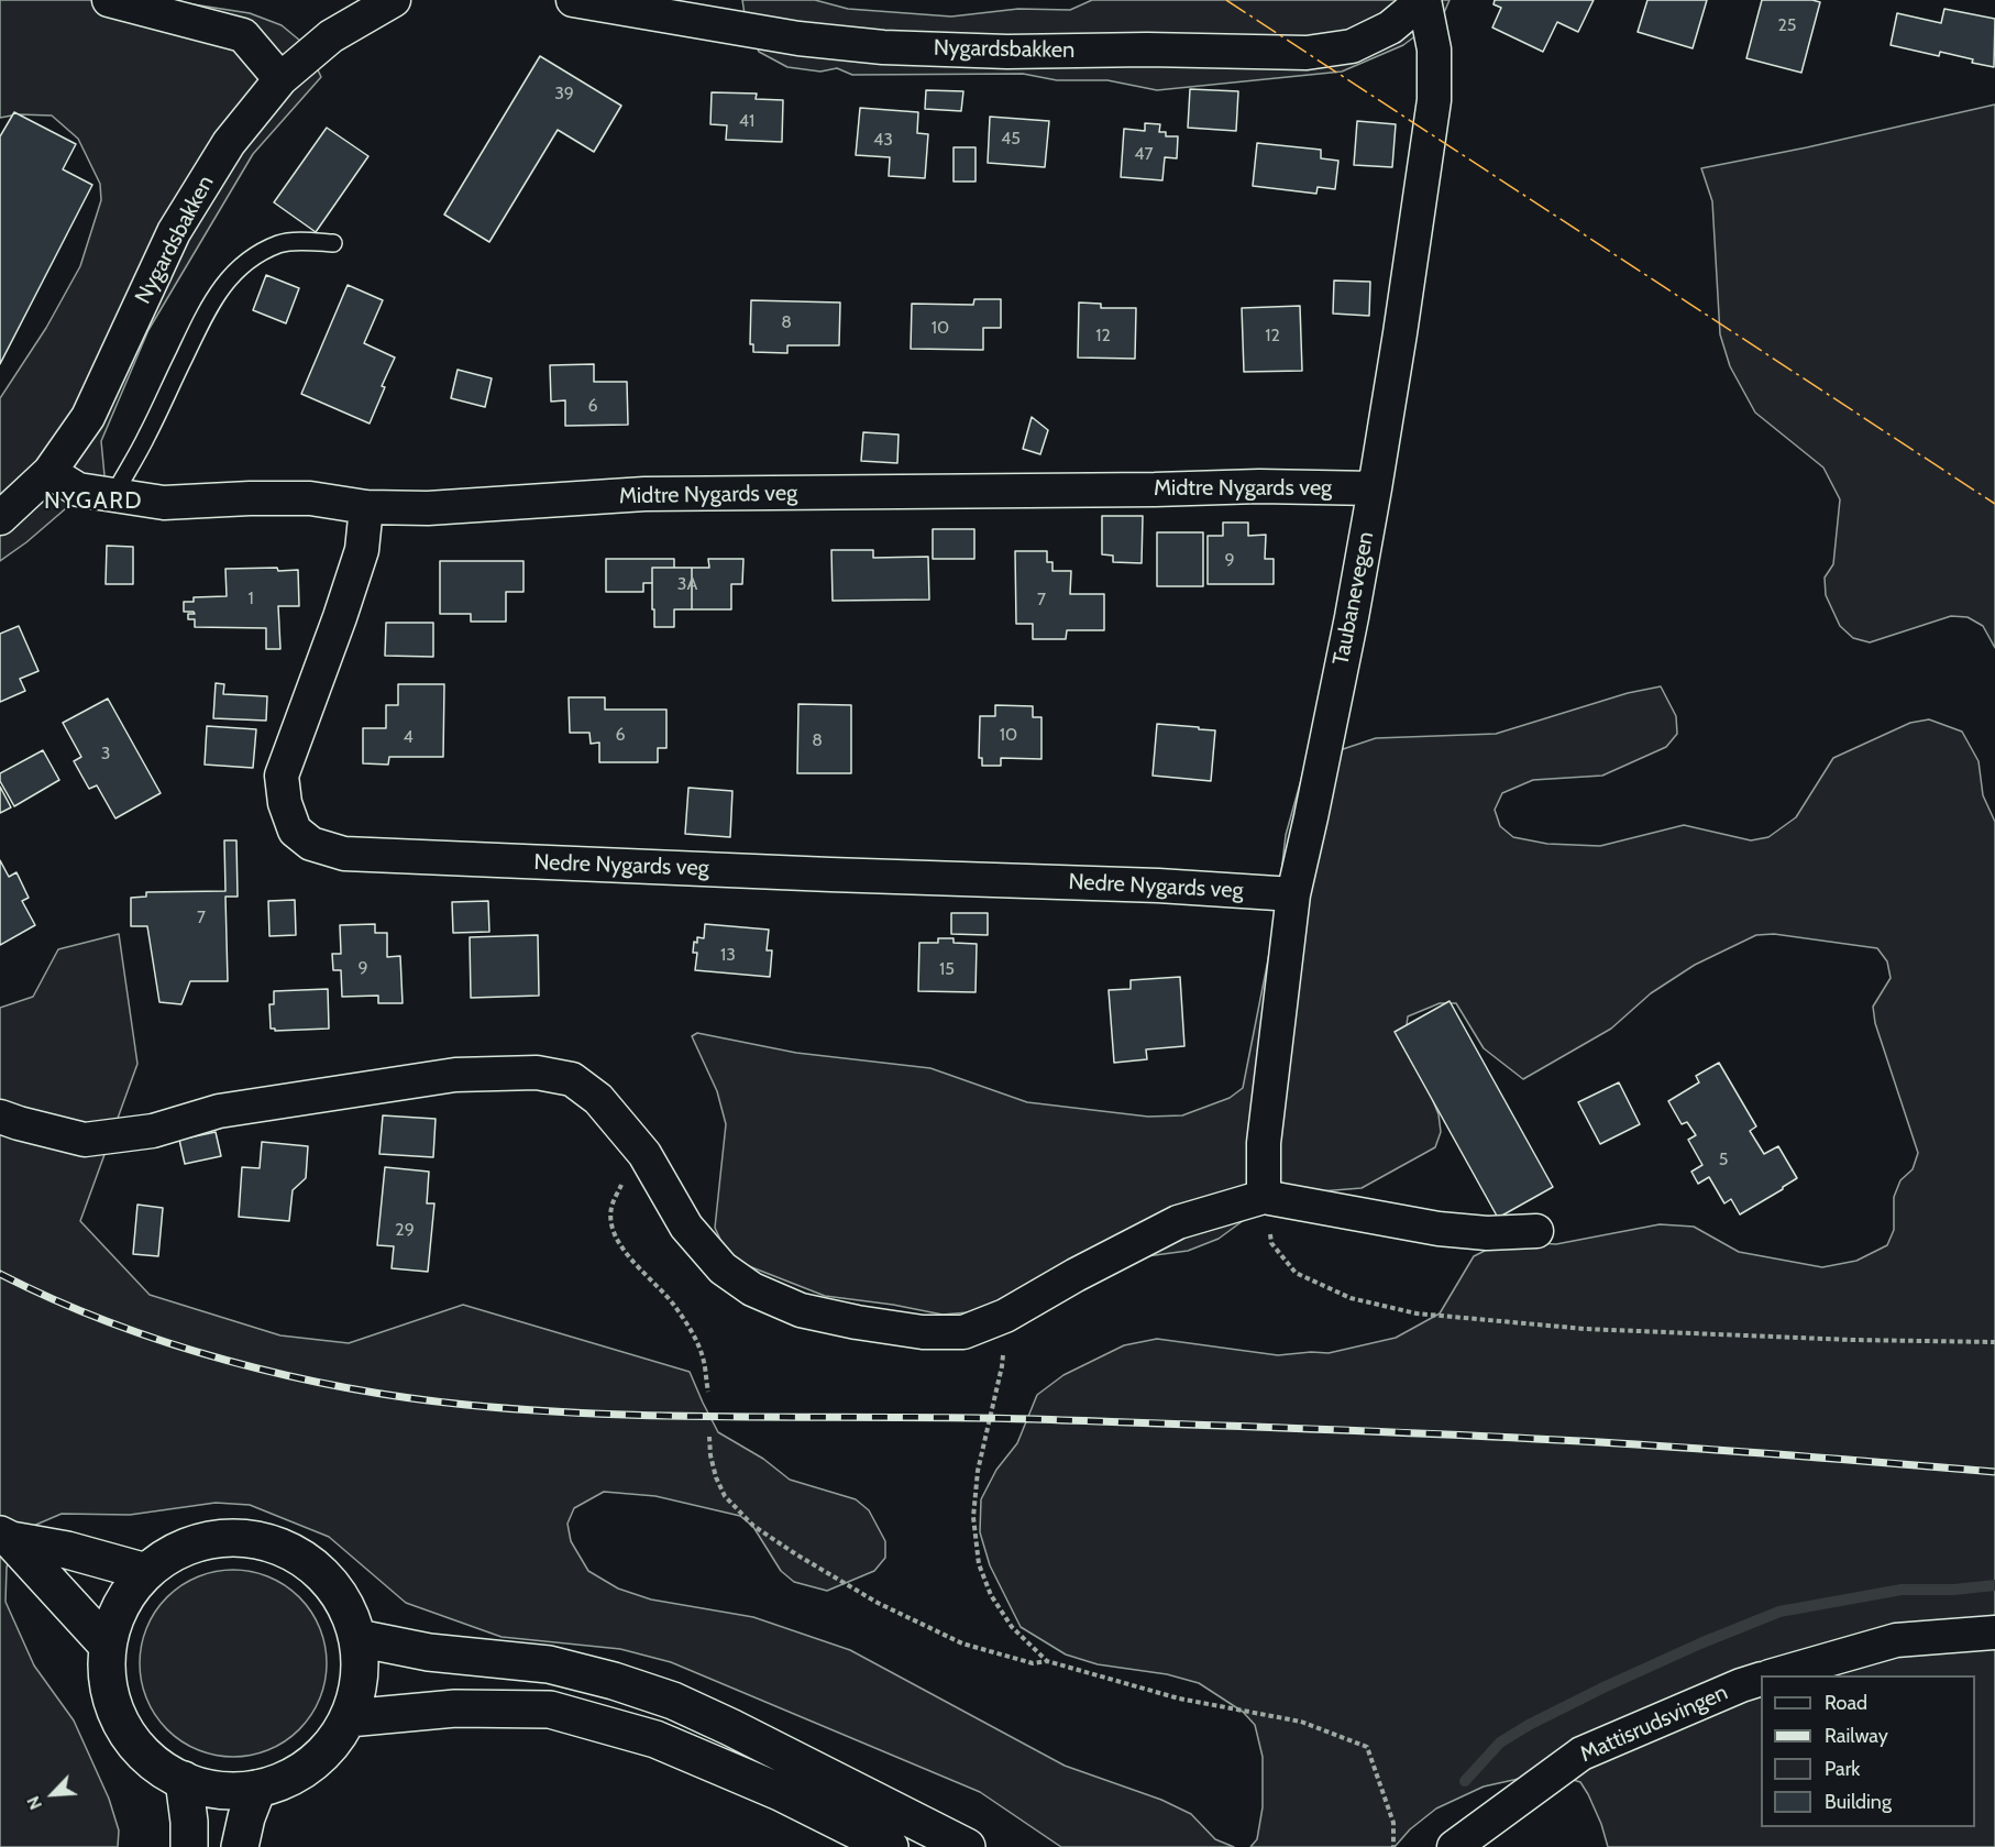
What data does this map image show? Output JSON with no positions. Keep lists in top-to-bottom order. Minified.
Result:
{"streets":{"street":["Nygardsbakken","Midtre Nygards veg","Taubanevegen","Nedre Nygards veg","Mattisrudsvingen"]},"crossings":[["Nygardsbakken","Midtre Nygards veg"],["Nygardsbakken","Taubanevegen"],["Midtre Nygards veg","Taubanevegen"],["Midtre Nygards veg","Nedre Nygards veg"],["Taubanevegen","Nedre Nygards veg"]],"districts":["NYGARD"],"house_numbers":["25","39","41","45","43","47","8","10","12","12","6","9","3A","1","7","6","10","4","8","3","7","13","9","15","5","29"],"legend":["Road","Railway","Park","Building"],"north":"bottom left"}
